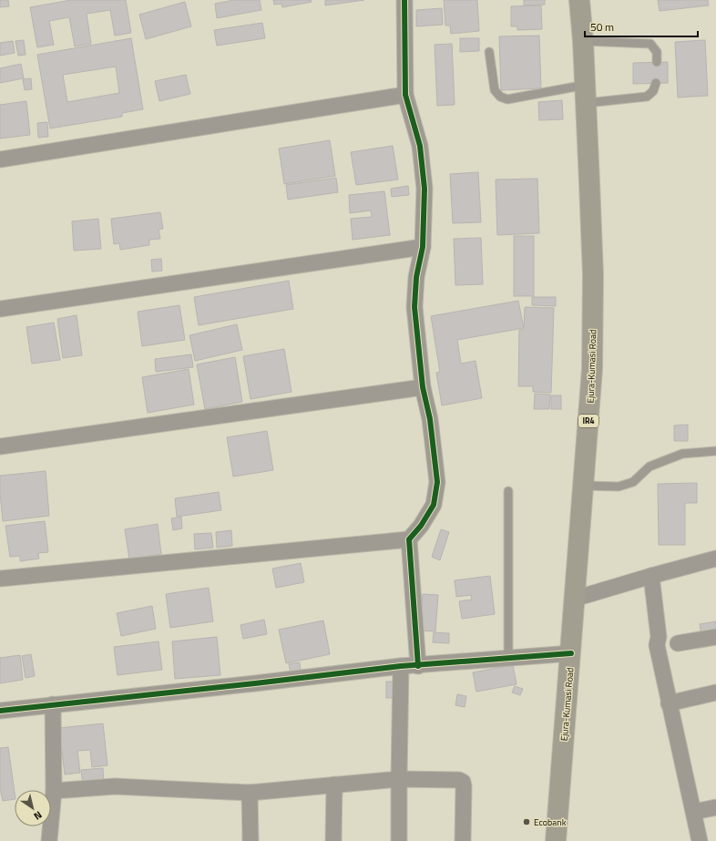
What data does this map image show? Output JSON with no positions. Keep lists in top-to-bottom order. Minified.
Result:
{"streets":{"main road":["Ejura-Kumasi Road","IR4"]},"places":["Ecobank"],"scale_bar":"50 m","north":"bottom right"}
